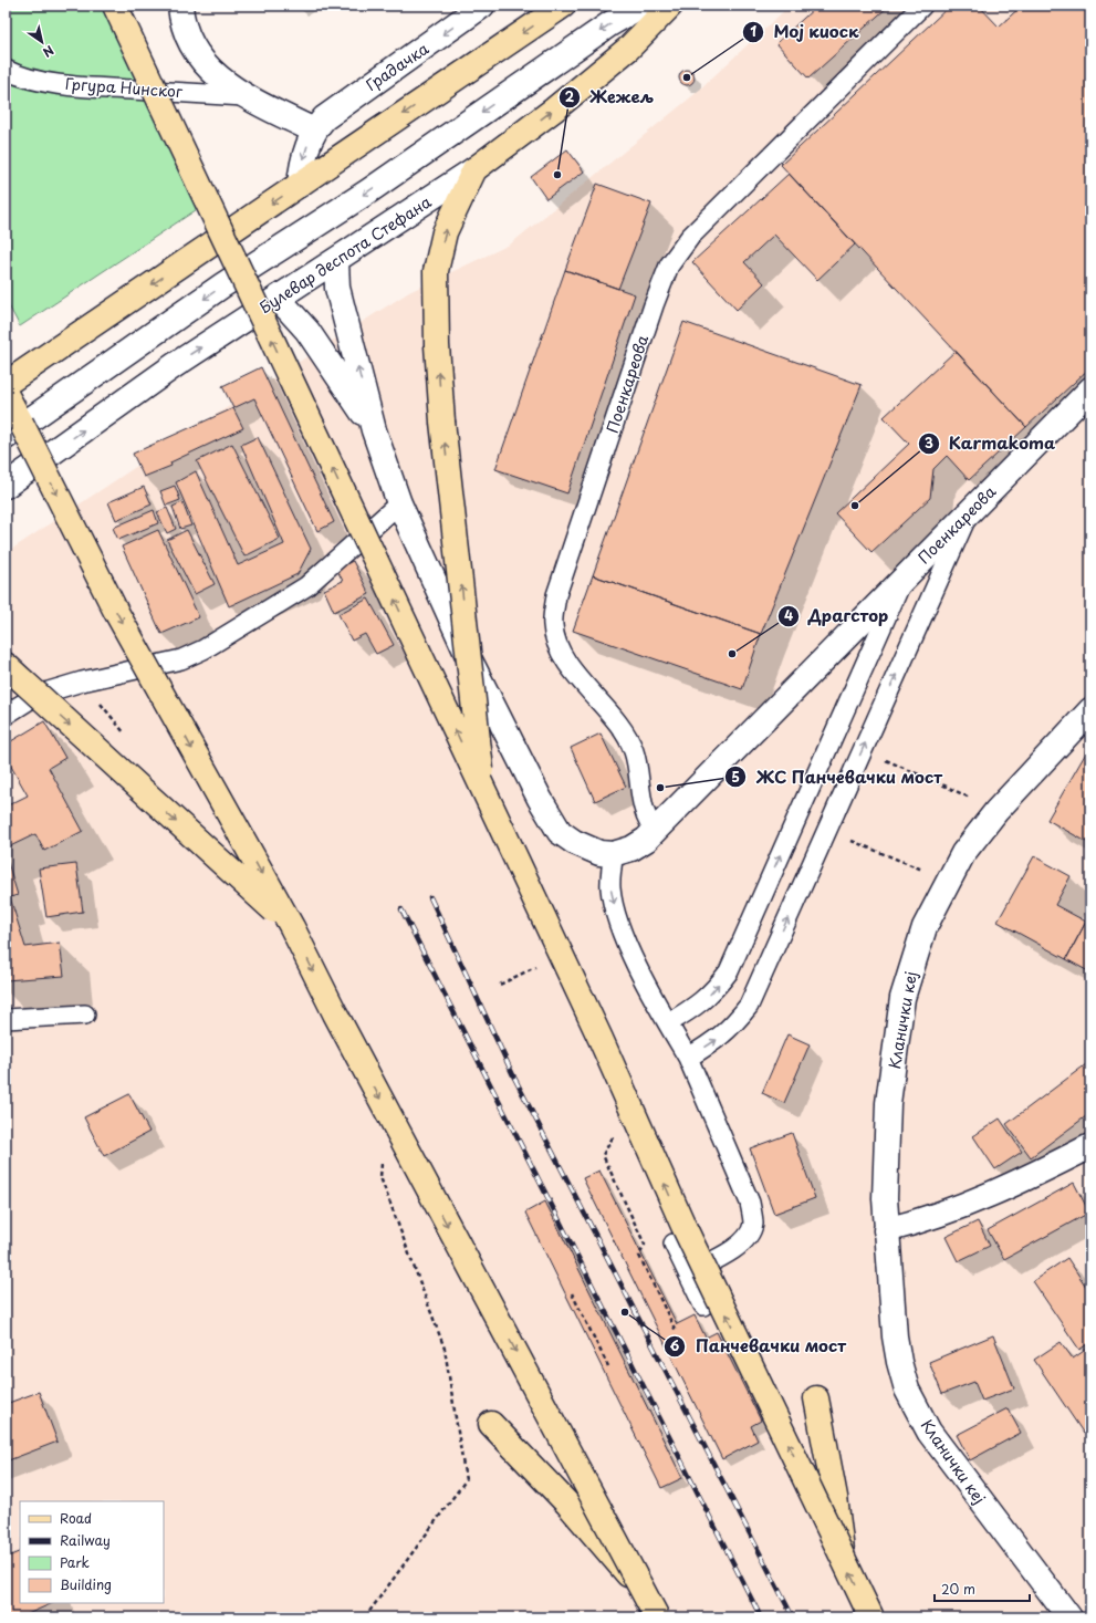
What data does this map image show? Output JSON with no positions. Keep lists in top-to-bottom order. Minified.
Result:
{"streets":{"main road":["Градачка","Булевар деспота Стефана","Поенкареова","Кланички кеј"],"lane":["Гргура Нинског"]},"places":["Мој киоск","Жежељ","Karmakoma","Драгстор","ЖС Панчевачки мост","Панчевачки мост"],"legend":["Road","Railway","Park","Building"],"scale_bar":"20 m","north":"bottom right"}
